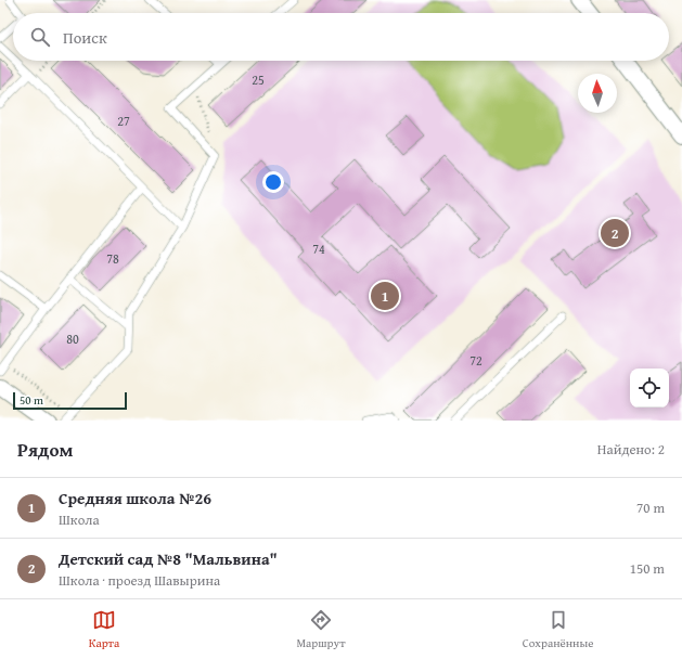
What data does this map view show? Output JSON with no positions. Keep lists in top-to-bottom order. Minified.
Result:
{"house_numbers":["25","27","74","78","80","72"],"scale_bar":"50 m","north":"top","page":{"search":"Поиск","pins":["2","1"],"scale":"50 m","heading":["Рядом","Найдено: 2"],"list":[{"mark":"1","name":"Средняя школа №26","note":"Школа","value":"70 m"},{"mark":"2","name":"Детский сад №8 \"Мальвина\"","note":"Школа · проезд Шавырина","value":"150 m"}],"nav":["Карта","Маршрут","Сохранённые"]}}
